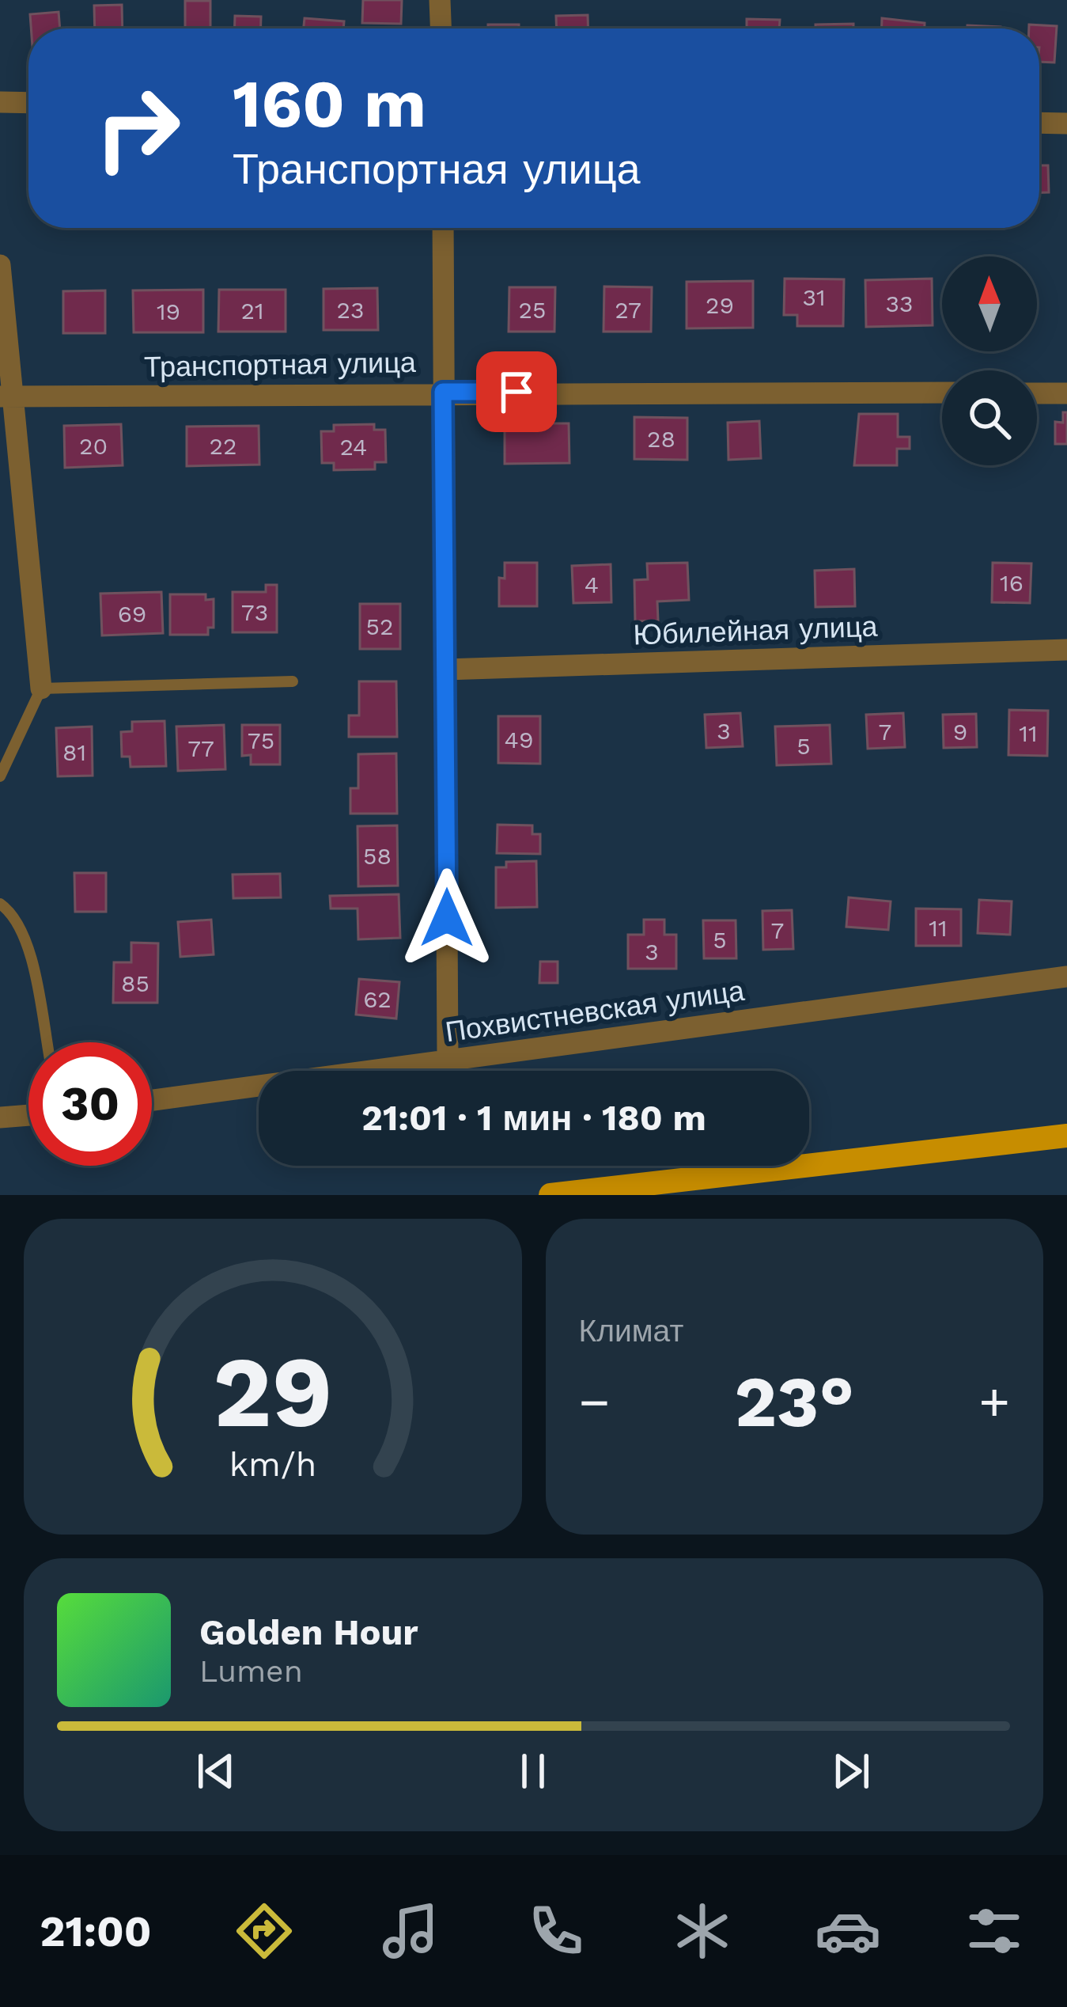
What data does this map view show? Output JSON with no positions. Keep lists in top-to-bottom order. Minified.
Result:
{"streets":{"street":["Транспортная улица","Юбилейная улица","Похвистневская улица"]},"house_numbers":["31","33","29","23","25","27","21","19","28","20","22","24","16","4","73","69","52","3","7","9","11","49","75","5","77","81","58","11","7","5","3","85","62"],"north":"top","page":{"turn":["160 m","Транспортная улица"],"limit":"30","trip":"21:01 · 1 мин · 180 m","tile":"Климат","heat":["−","23°","+"],"song":["Golden Hour","Lumen"],"tabs":"21:00","gauge":["29","km/h"]}}
